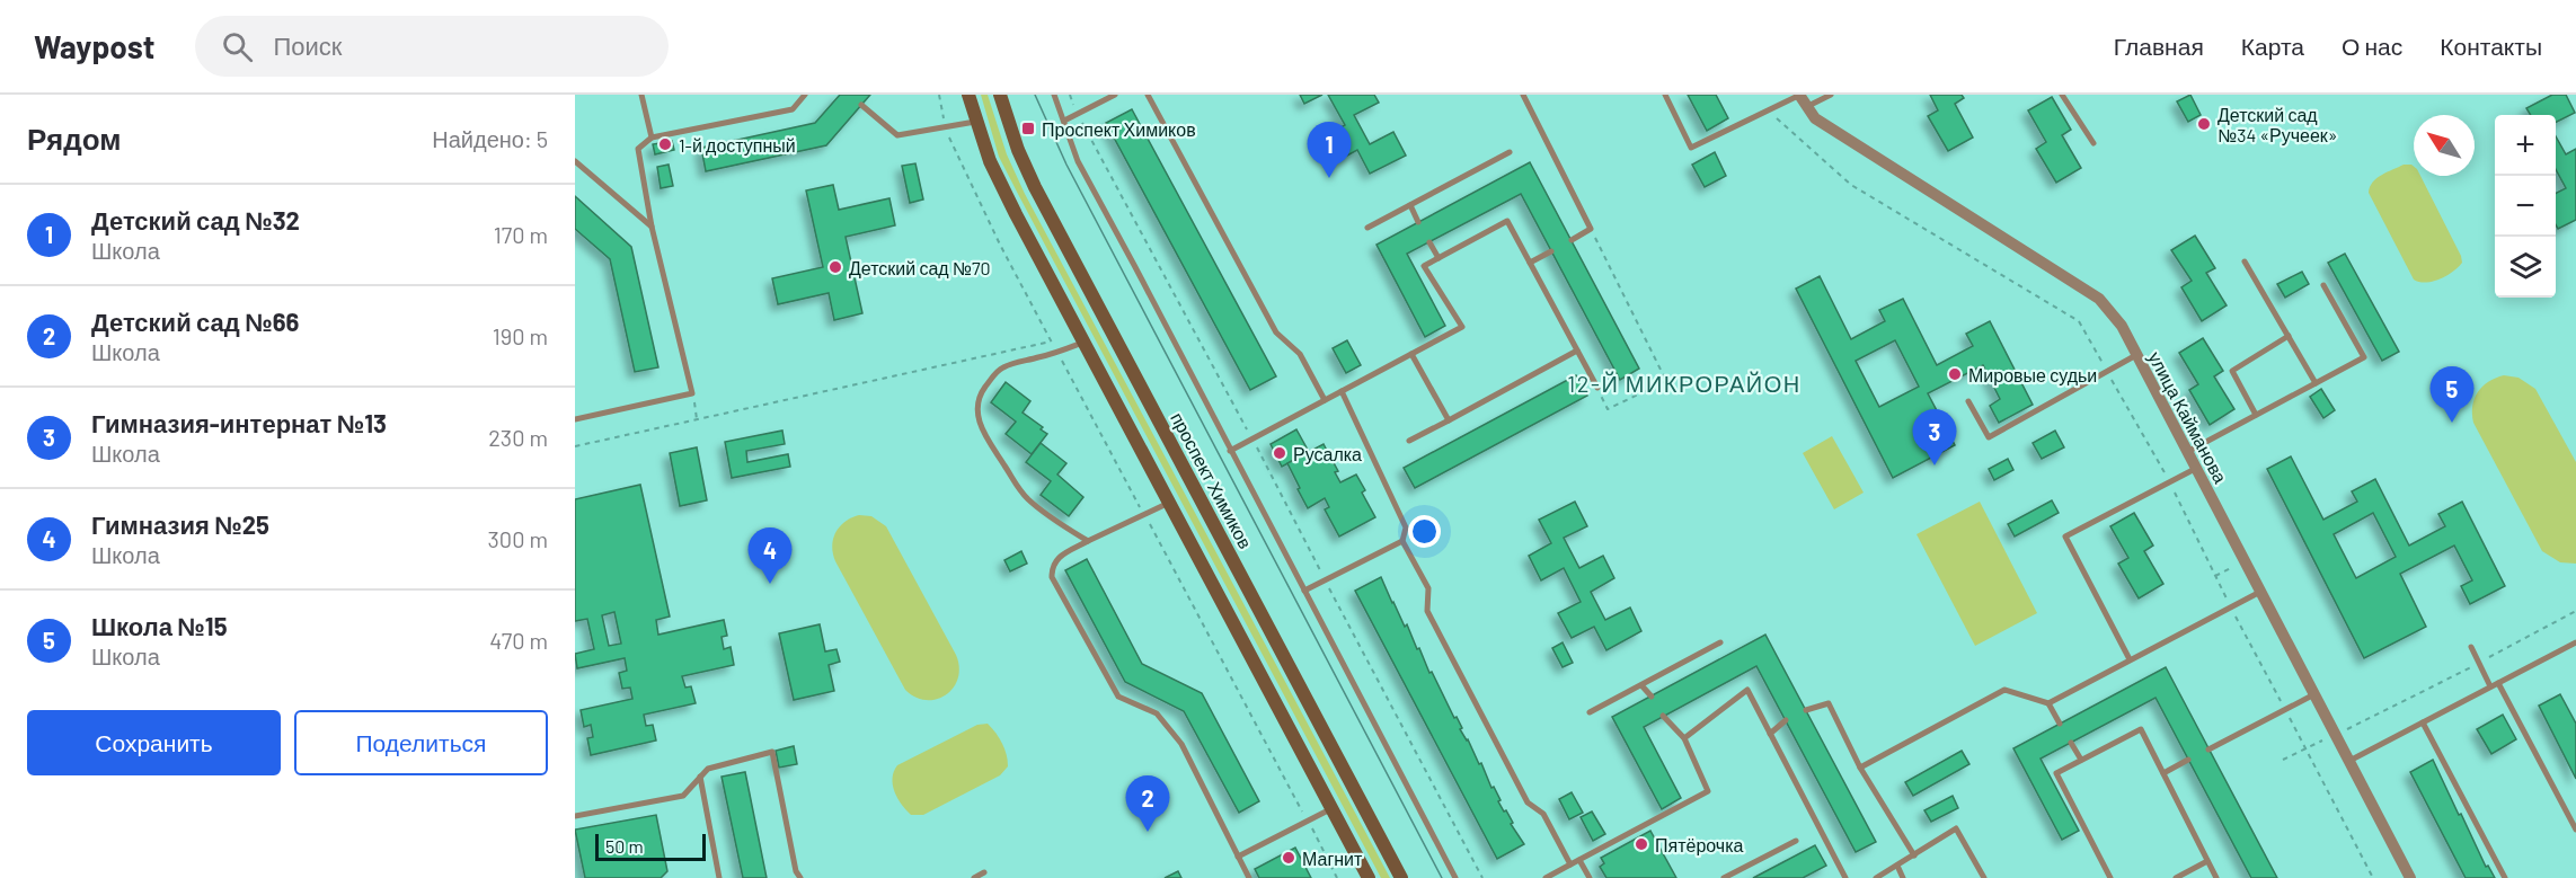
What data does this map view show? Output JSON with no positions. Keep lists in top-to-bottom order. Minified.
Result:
{"streets":{"main road":["проспект Химиков"],"street":["улица Кайманова"]},"districts":["12-Й МИКРОРАЙОН"],"places":{"other":["Детский сад №34 «Ручеек»","1-й доступный","Детский сад №70","Мировые судьи","Русалка","Пятёрочка","Магнит"],"transit":["Проспект Химиков"]},"scale_bar":"50 m","north":"top left","page":{"header":"Waypost","search":"Поиск","nav":["Главная","Карта","О нас","Контакты"],"heading":["Рядом","Найдено: 5"],"map_buttons":["+","−"],"pins":["1","5","3","4","2"],"list":[{"mark":"1","name":"Детский сад №32","note":"Школа","value":"170 m"},{"mark":"2","name":"Детский сад №66","note":"Школа","value":"190 m"},{"mark":"3","name":"Гимназия-интернат №13","note":"Школа","value":"230 m"},{"mark":"4","name":"Гимназия №25","note":"Школа","value":"300 m"},{"mark":"5","name":"Школа №15","note":"Школа","value":"470 m"}],"buttons":["Сохранить","Поделиться"],"scale":"50 m"}}
